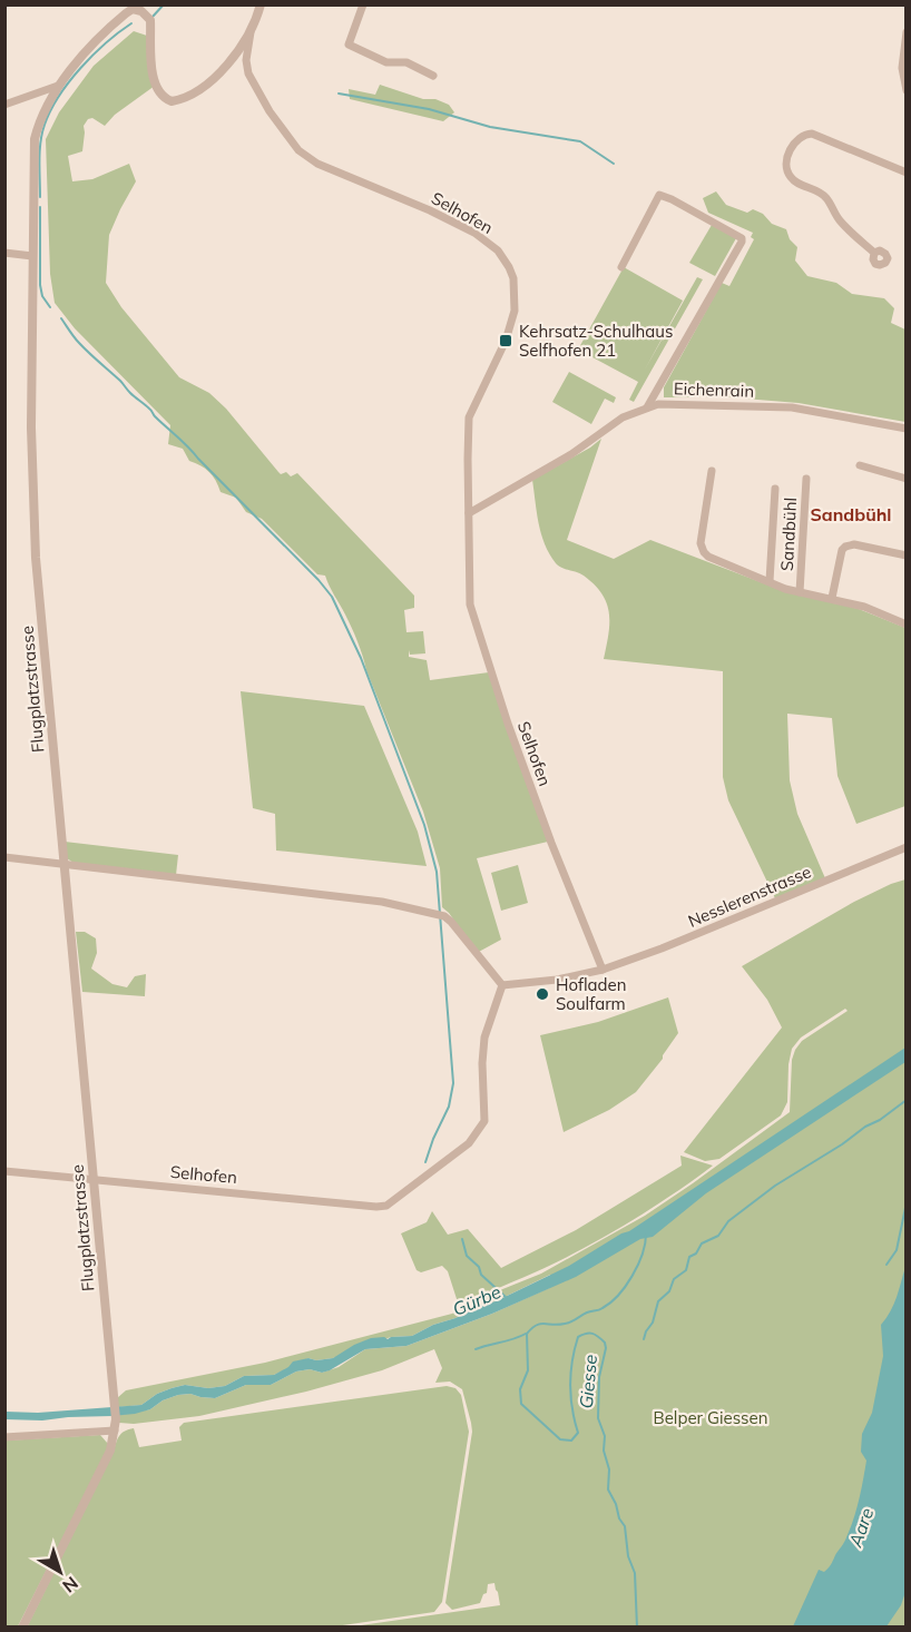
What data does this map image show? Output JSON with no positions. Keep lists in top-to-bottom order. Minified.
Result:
{"streets":{"street":["Selhofen","Eichenrain","Sandbühl","Flugplatzstrasse","Nesslerenstrasse"]},"crossings":[["Selhofen","Eichenrain"],["Selhofen","Flugplatzstrasse"],["Selhofen","Nesslerenstrasse"]],"districts":["Sandbühl"],"water":["Gürbe","Giesse","Aare"],"parks":["Belper Giessen"],"places":{"transit":["Kehrsatz-Schulhaus Selfhofen 21"],"other":["Hofladen Soulfarm"]},"north":"bottom right"}
